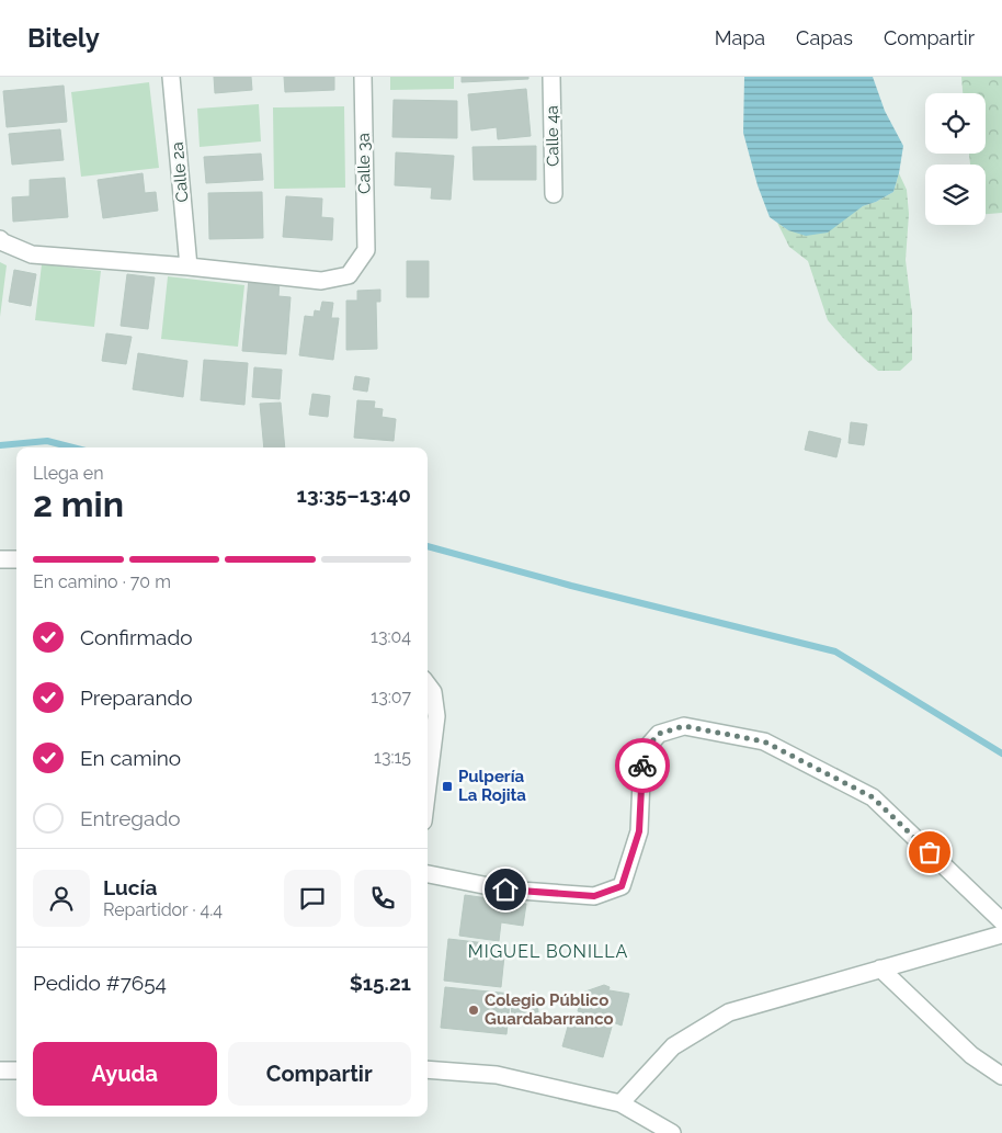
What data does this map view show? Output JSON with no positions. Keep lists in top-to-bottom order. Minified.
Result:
{"streets":{"street":["Calle 4a","Calle 3a","Calle 2a"]},"crossings":[["Calle 3a","Calle 2a"]],"districts":["MIGUEL BONILLA"],"places":{"transit":["Pulpería La Rojita"],"other":["Colegio Público Guardabarranco"]},"page":{"header":"Bitely","nav":["Mapa","Capas","Compartir"],"heading":["2 min","Llega en","13:35–13:40"],"panel":["Lucía","Repartidor · 4.4","Pedido #7654","$15.21"],"bar":"En camino · 70 m","list":[["Confirmado","13:04"],["Preparando","13:07"],["En camino","13:15"],"Entregado"],"buttons":["Ayuda","Compartir"]}}
